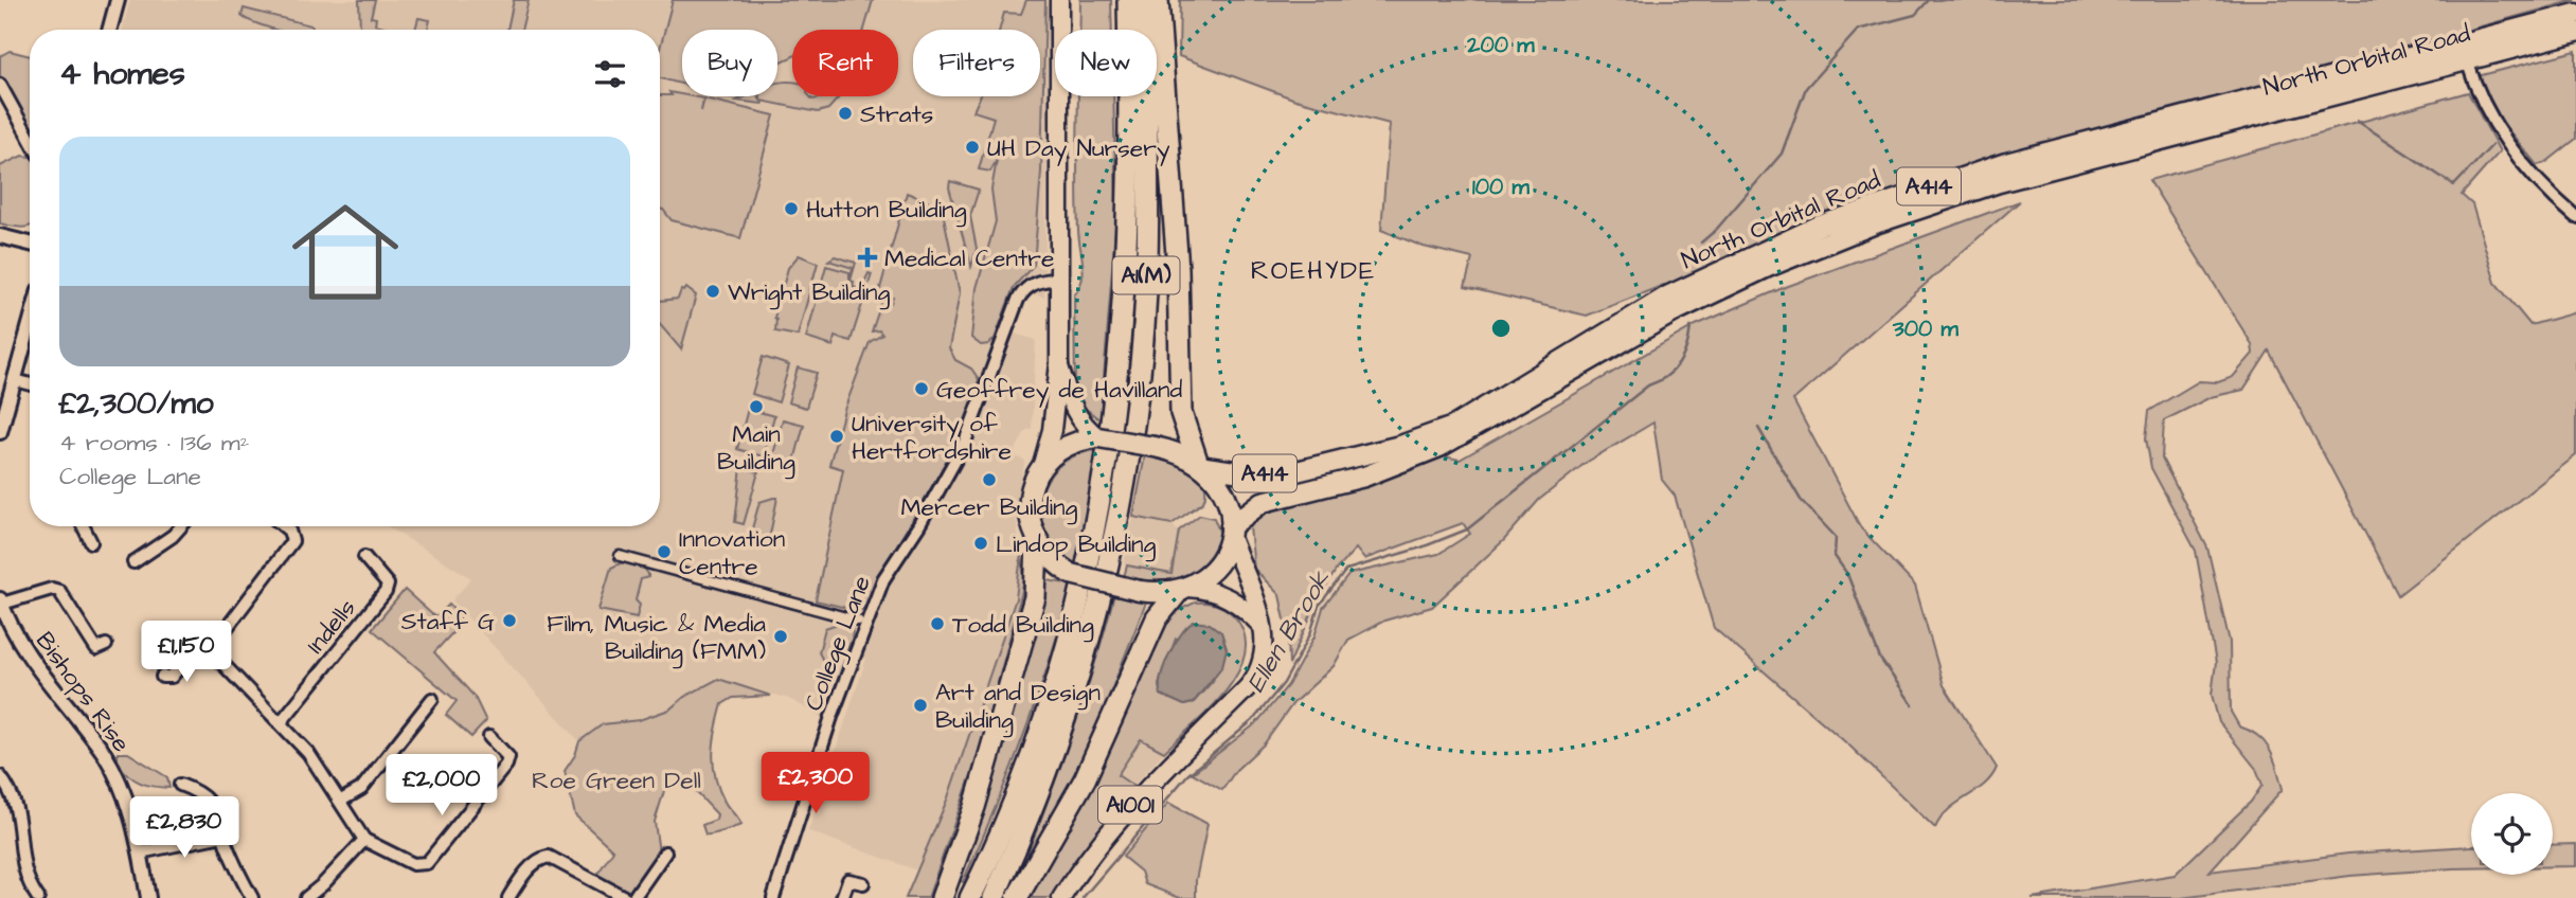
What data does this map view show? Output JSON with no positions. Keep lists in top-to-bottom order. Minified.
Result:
{"streets":{"highway":["North Orbital Road","A414","A1(M)"],"main road":["A1001"],"street":["Indells","College Lane","Bishops Rise"]},"crossings":[["North Orbital Road","A1001"]],"districts":["ROEHYDE"],"water":["Ellen Brook"],"parks":["Roe Green Dell"],"places":{"other":["Strats","UH Day Nursery","Hutton Building","Wright Building","Geoffrey de Havilland","Main Building","University of Hertfordshire","Mercer Building","Lindop Building","Innovation Centre","Staff G","Todd Building","Film, Music & Media Building (FMM)","Art and Design Building"],"health":["Medical Centre"]},"page":{"chip":["Buy","Rent","Filters","New"],"heading":"4 homes","list":[{"name":"£2,300/mo","note":"4 rooms · 136 m² · College Lane"}],"price":["£1,150","£2,300","£2,000","£2,830"]},"rings":["200 m","100 m","300 m"]}
